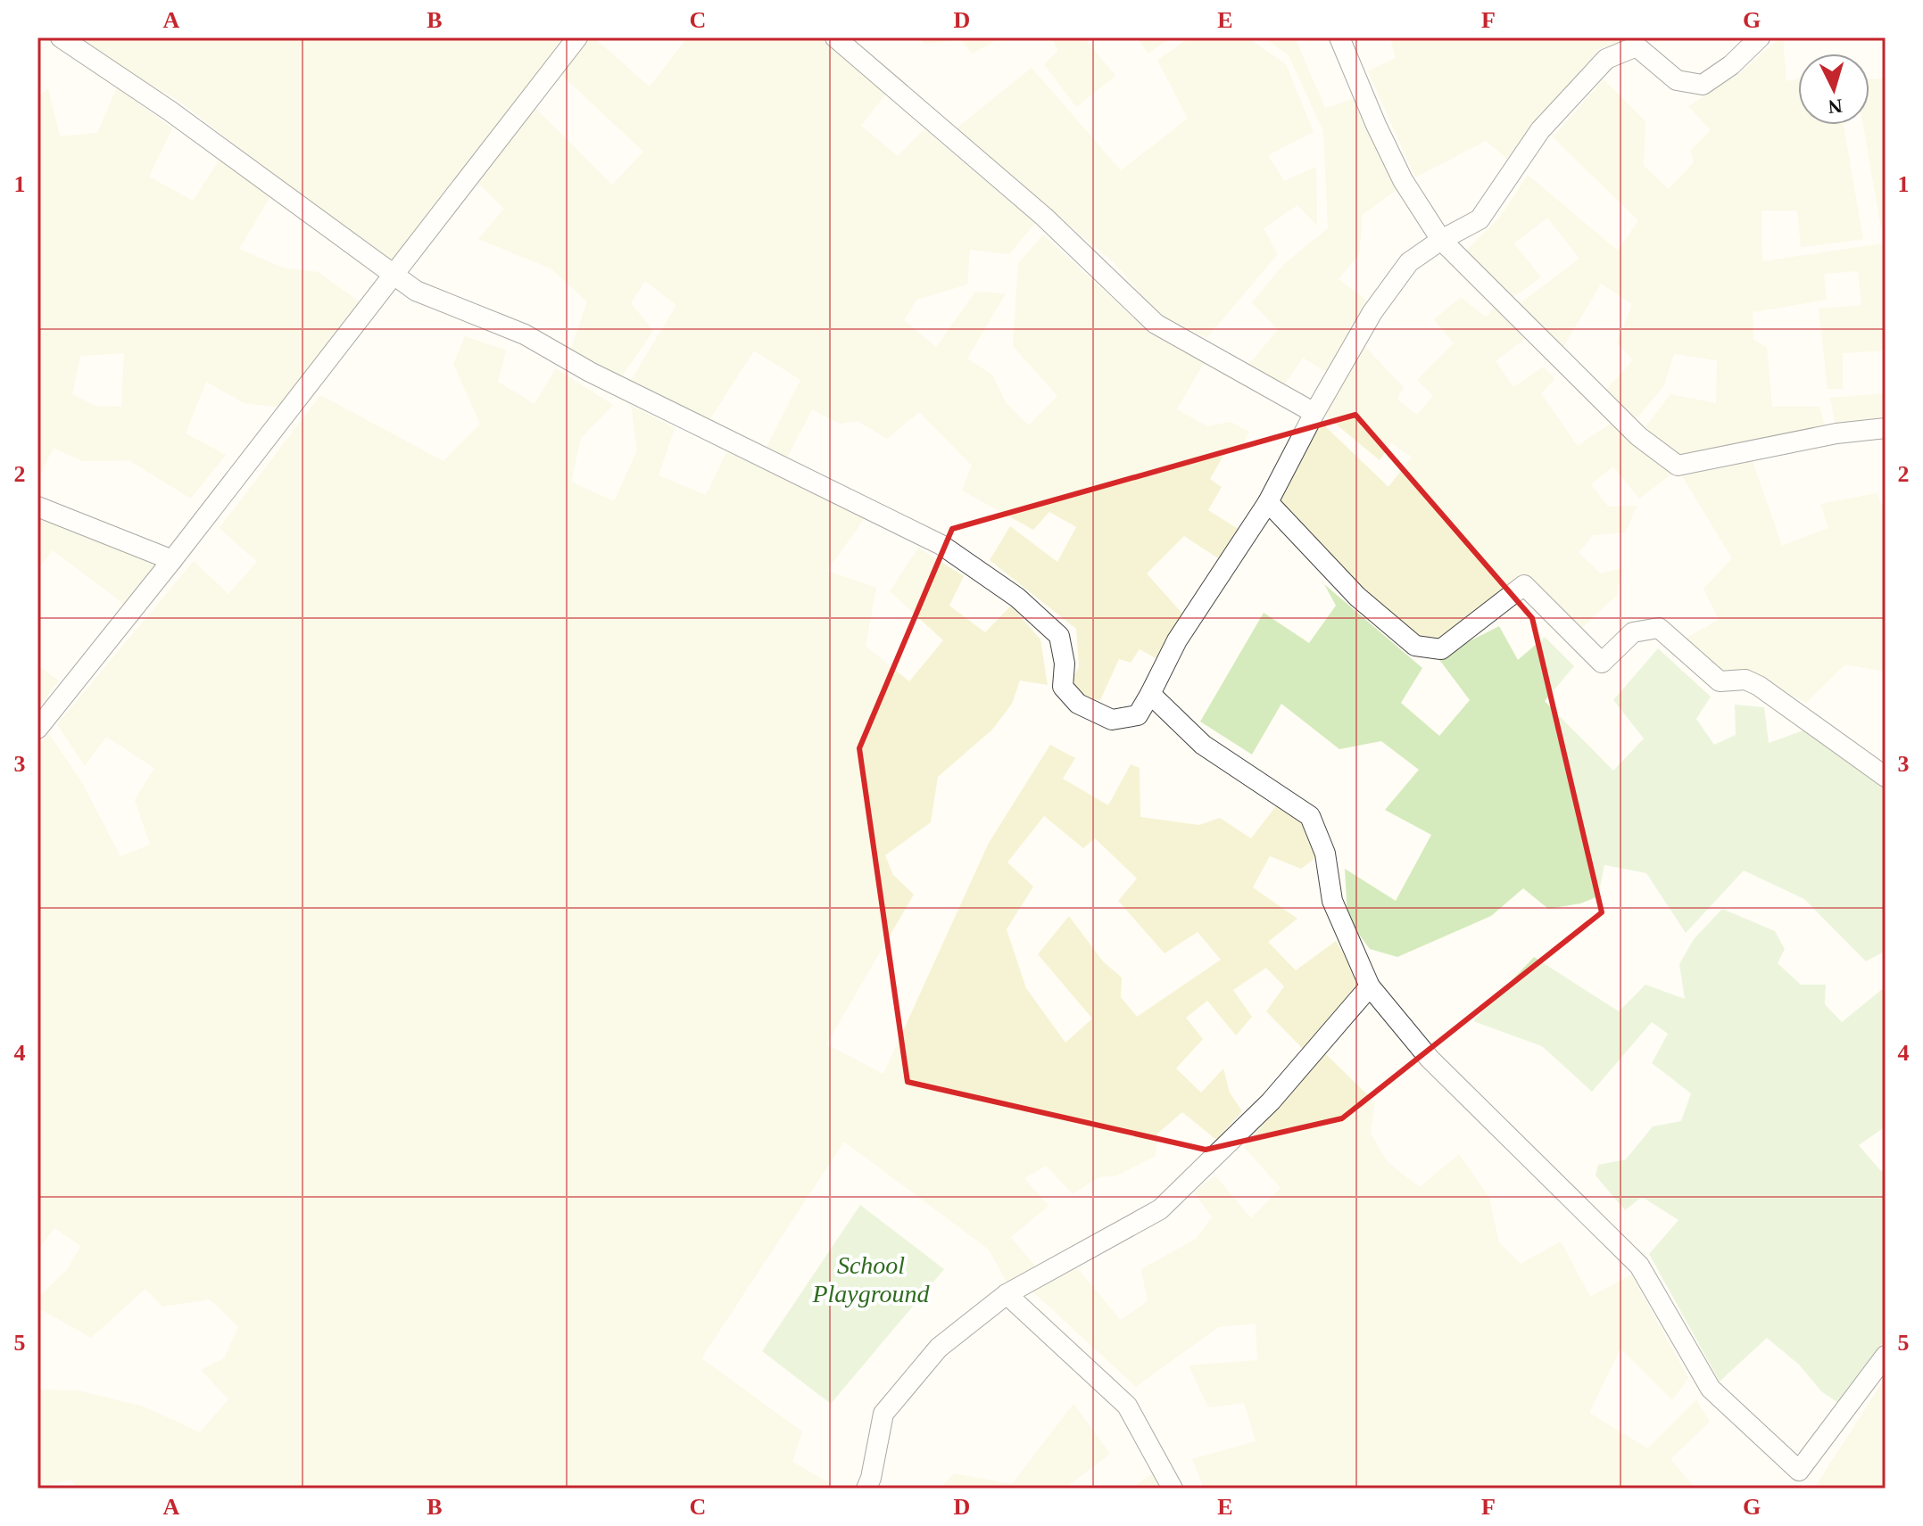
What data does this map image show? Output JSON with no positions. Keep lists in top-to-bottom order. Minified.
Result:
{"parks":["School Playground"],"north":"bottom","grid":{"columns":["A","B","C","D","E","F","G"],"rows":["1","2","3","4","5"]}}
